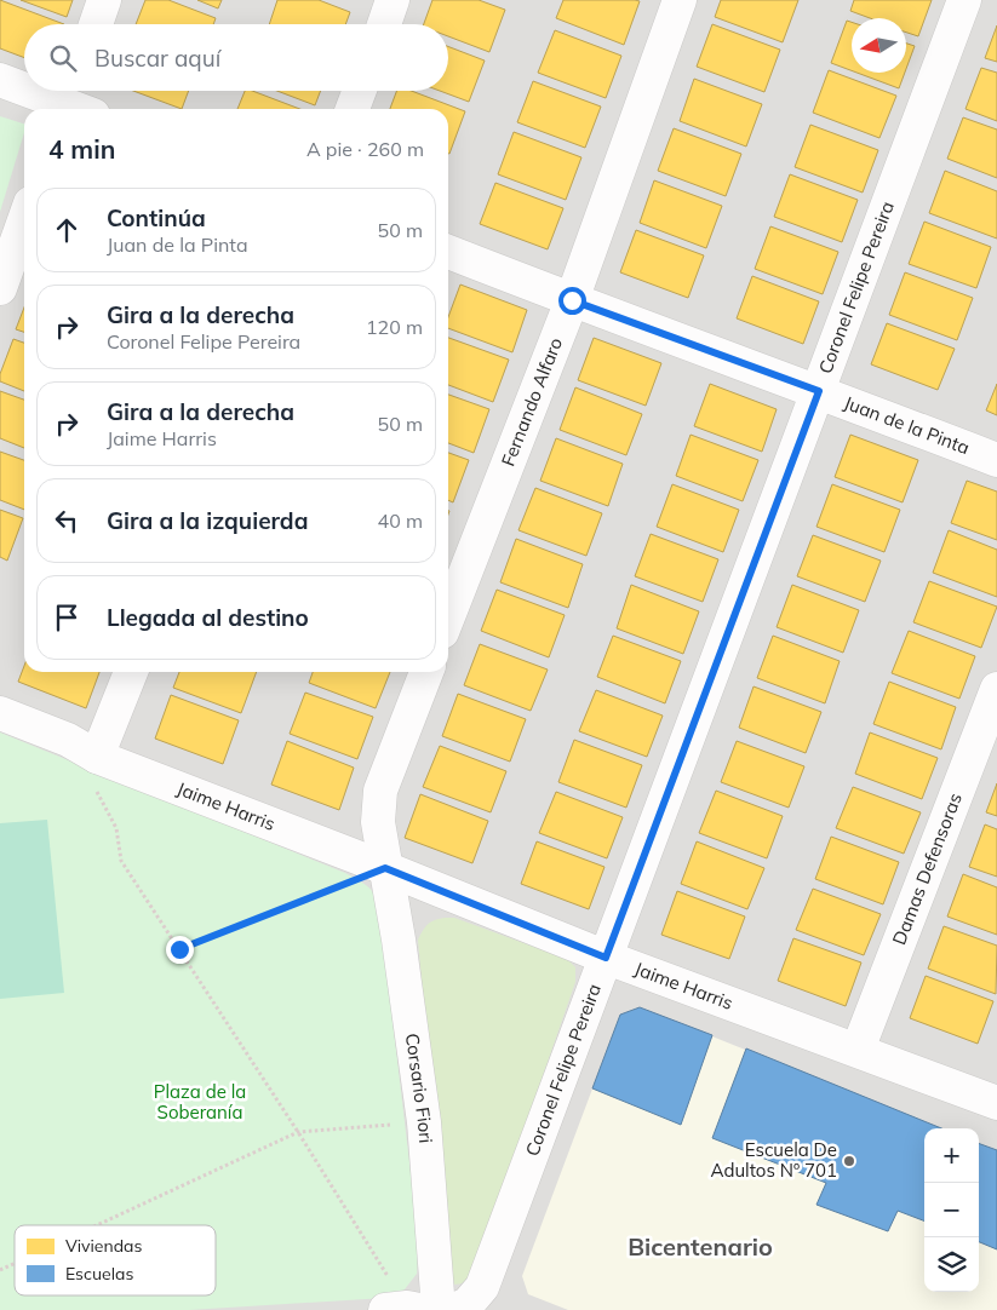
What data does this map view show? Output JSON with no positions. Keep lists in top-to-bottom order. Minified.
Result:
{"streets":{"street":["Coronel Felipe Pereira","Fernando Alfaro","Juan de la Pinta","Jaime Harris","Damas Defensoras","Corsario Fiori"]},"crossings":[["Coronel Felipe Pereira","Juan de la Pinta"],["Coronel Felipe Pereira","Jaime Harris"],["Fernando Alfaro","Juan de la Pinta"],["Jaime Harris","Damas Defensoras"],["Jaime Harris","Corsario Fiori"]],"districts":["Bicentenario"],"parks":["Plaza de la Soberanía"],"places":["Escuela De Adultos Nº 701"],"legend":["Viviendas","Escuelas"],"north":"left","page":{"search":"Buscar aquí","heading":["4 min","A pie · 260 m"],"list":[["Continúa","Juan de la Pinta","50 m"],["Gira a la derecha","Coronel Felipe Pereira","120 m"],["Gira a la derecha","Jaime Harris","50 m"],["Gira a la izquierda","40 m"],"Llegada al destino"],"map_buttons":["+","−"]}}
